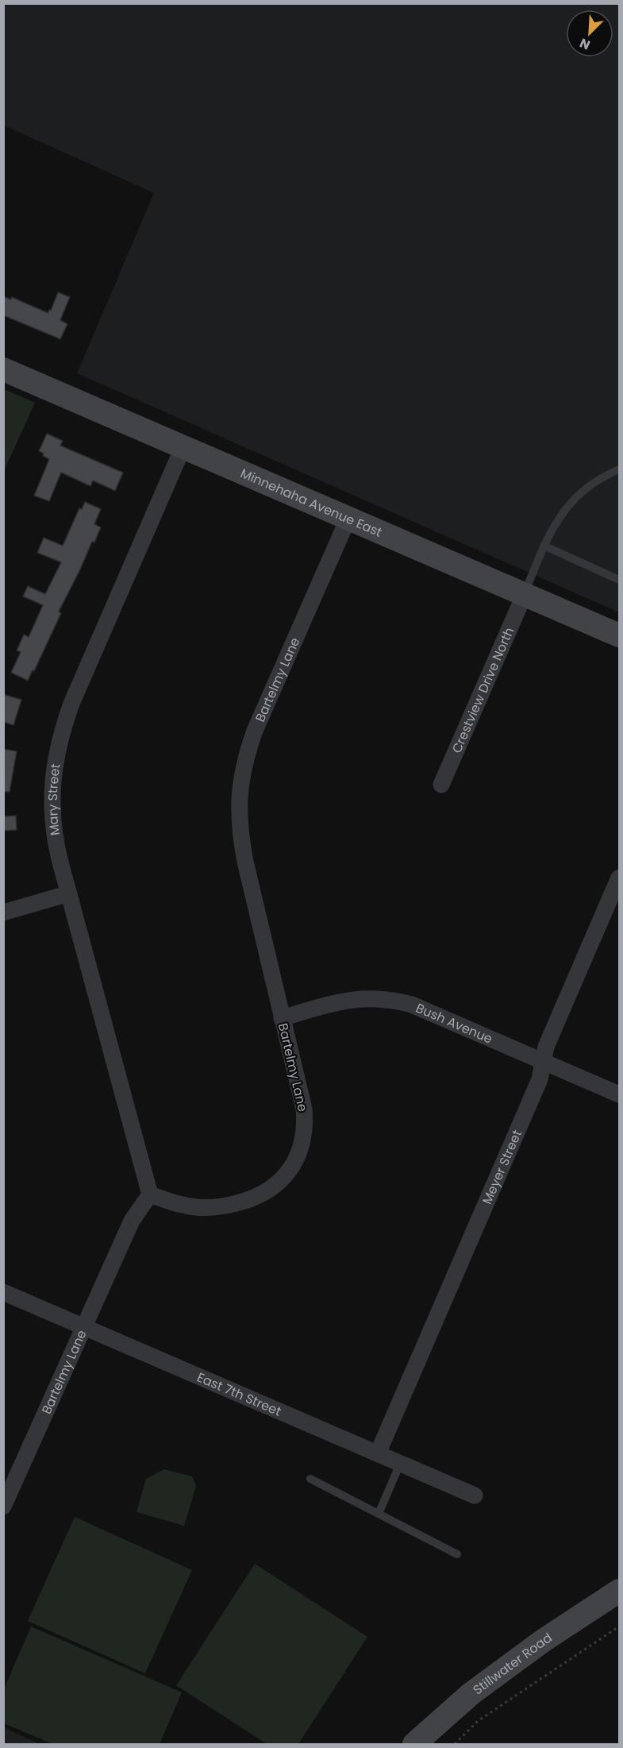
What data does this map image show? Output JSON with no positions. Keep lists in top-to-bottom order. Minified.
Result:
{"streets":{"main road":["Minnehaha Avenue East","Stillwater Road"],"street":["Bartelmy Lane","Crestview Drive North","Mary Street","Bush Avenue","Meyer Street","East 7th Street"]},"crossings":[["Minnehaha Avenue East","Bartelmy Lane"],["Minnehaha Avenue East","Crestview Drive North"],["Minnehaha Avenue East","Mary Street"],["Bartelmy Lane","Mary Street"],["Bartelmy Lane","Bush Avenue"],["Bartelmy Lane","East 7th Street"],["Bush Avenue","Meyer Street"],["Meyer Street","East 7th Street"]],"north":"bottom left"}
